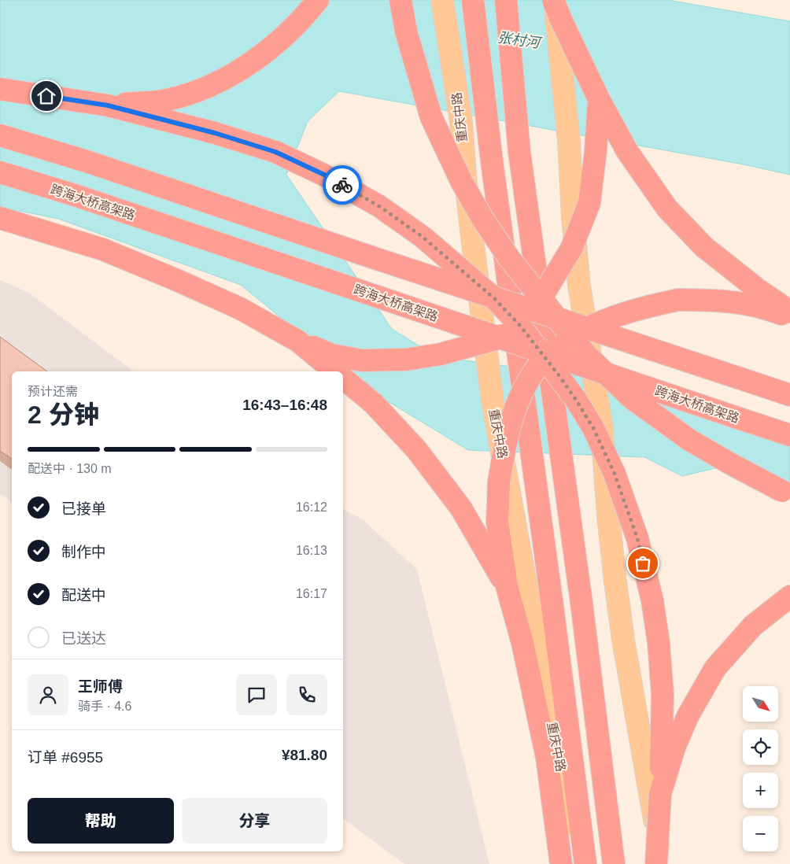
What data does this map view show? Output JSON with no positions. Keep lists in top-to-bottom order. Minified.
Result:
{"streets":{"highway":["重庆中路","跨海大桥高架路"]},"water":["张村河"],"north":"bottom right","page":{"heading":["2 分钟","预计还需","16:43–16:48"],"panel":["王师傅","骑手 · 4.6","订单 #6955","¥81.80"],"bar":"配送中 · 130 m","list":[["已接单","16:12"],["制作中","16:13"],["配送中","16:17"],"已送达"],"map_buttons":["+","−"],"buttons":["帮助","分享"]}}
